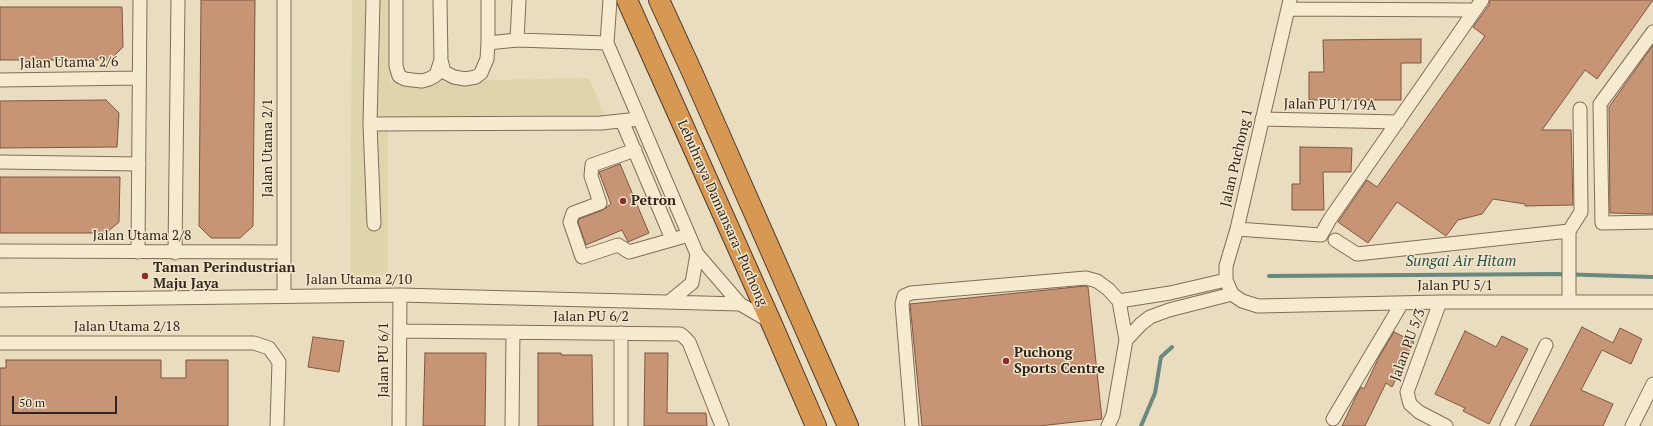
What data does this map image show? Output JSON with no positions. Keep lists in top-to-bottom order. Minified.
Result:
{"streets":{"highway":["Lebuhraya Damansara–Puchong"],"street":["Jalan Utama 2/6","Jalan PU 1/19A","Jalan Utama 2/1","Jalan Puchong 1","Jalan Utama 2/8","Jalan Utama 2/10","Jalan PU 5/1","Jalan PU 6/2","Jalan Utama 2/18","Jalan PU 5/3","Jalan PU 6/1"]},"crossings":[["Jalan PU 1/19A","Jalan Puchong 1"],["Jalan Utama 2/1","Jalan Utama 2/8"],["Jalan Utama 2/1","Jalan Utama 2/10"],["Jalan Puchong 1","Jalan PU 5/1"],["Lebuhraya Damansara–Puchong","Jalan Utama 2/10"],["Jalan Utama 2/10","Jalan PU 6/1"],["Jalan PU 5/1","Jalan PU 5/3"],["Jalan PU 6/2","Jalan PU 6/1"]],"water":["Sungai Air Hitam"],"places":["Petron","Taman Perindustrian Maju Jaya","Puchong Sports Centre"],"scale_bar":"50 m"}
